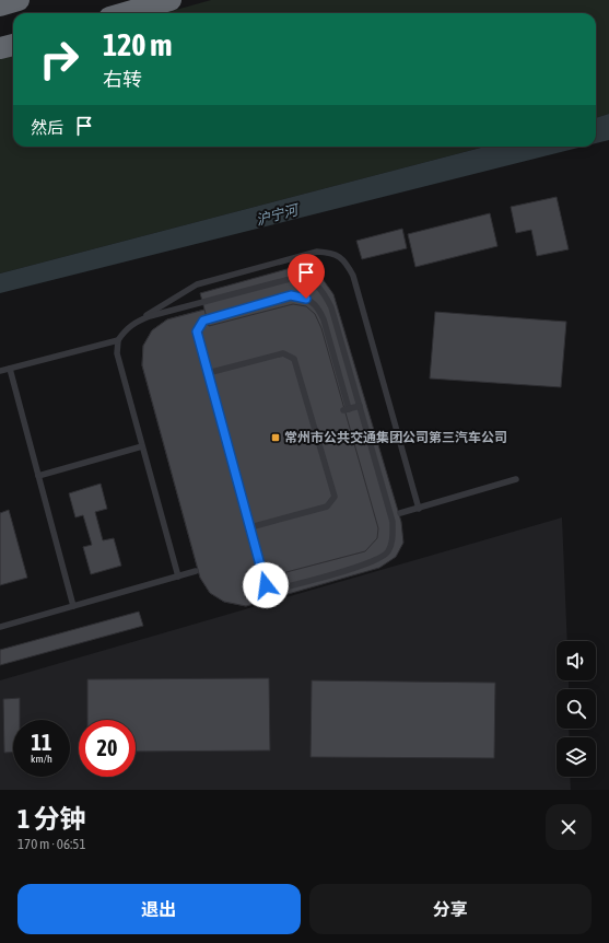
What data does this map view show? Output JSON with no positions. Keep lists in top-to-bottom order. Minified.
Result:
{"water":["沪宁河"],"places":{"transit":["常州市公共交通集团公司第三汽车公司"]},"page":{"turn":["120 m","右转"],"then":"然后","speed":"11 km/h","limit":"20","heading":["1 分钟","170 m · 06:51"],"buttons":["退出","分享"]}}
